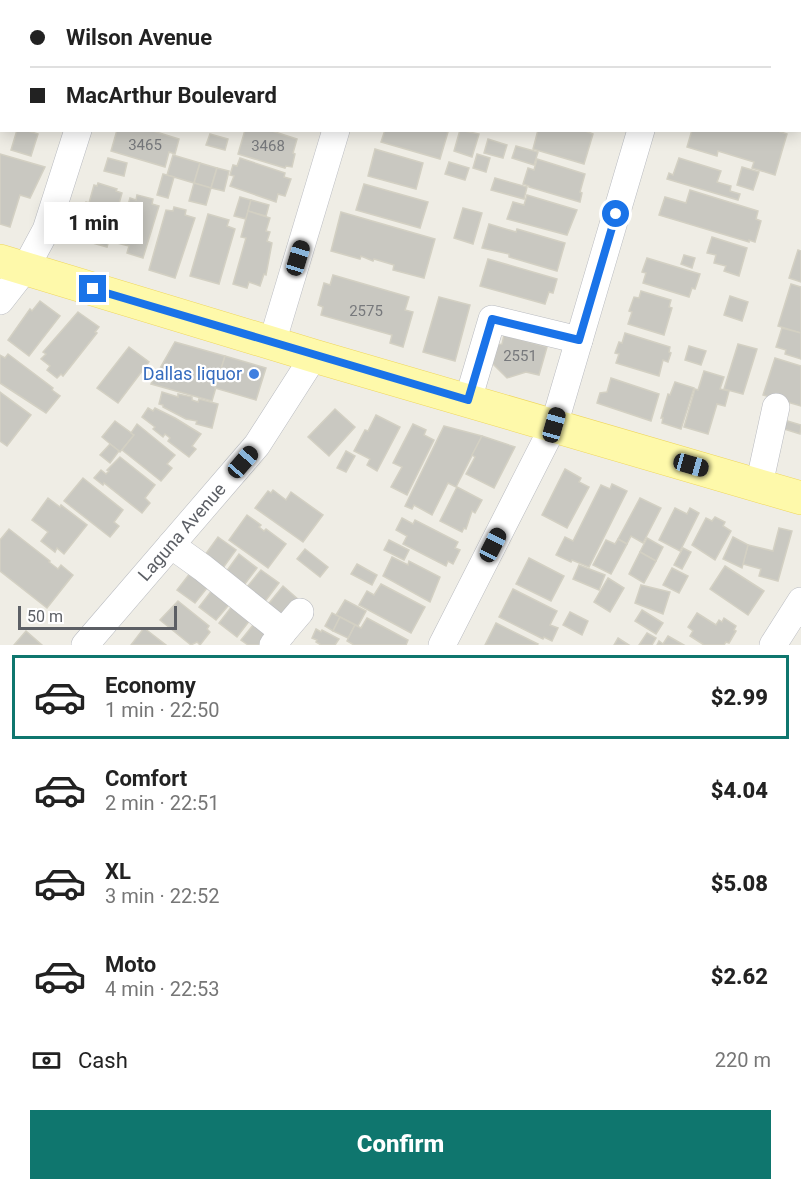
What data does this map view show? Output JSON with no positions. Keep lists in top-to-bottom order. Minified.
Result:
{"streets":{"street":["Laguna Avenue"]},"places":["Dallas liquor"],"house_numbers":["3465","3468","2575","2551"],"scale_bar":"50 m","page":{"banner":["Wilson Avenue","MacArthur Boulevard"],"bubble":"1 min","scale":"50 m","list":[{"name":"Economy","note":"1 min · 22:50","value":"$2.99"},{"name":"Comfort","note":"2 min · 22:51","value":"$4.04"},{"name":"XL","note":"3 min · 22:52","value":"$5.08"},{"name":"Moto","note":"4 min · 22:53","value":"$2.62"}],"pay":["Cash","220 m"],"buttons":"Confirm"}}
